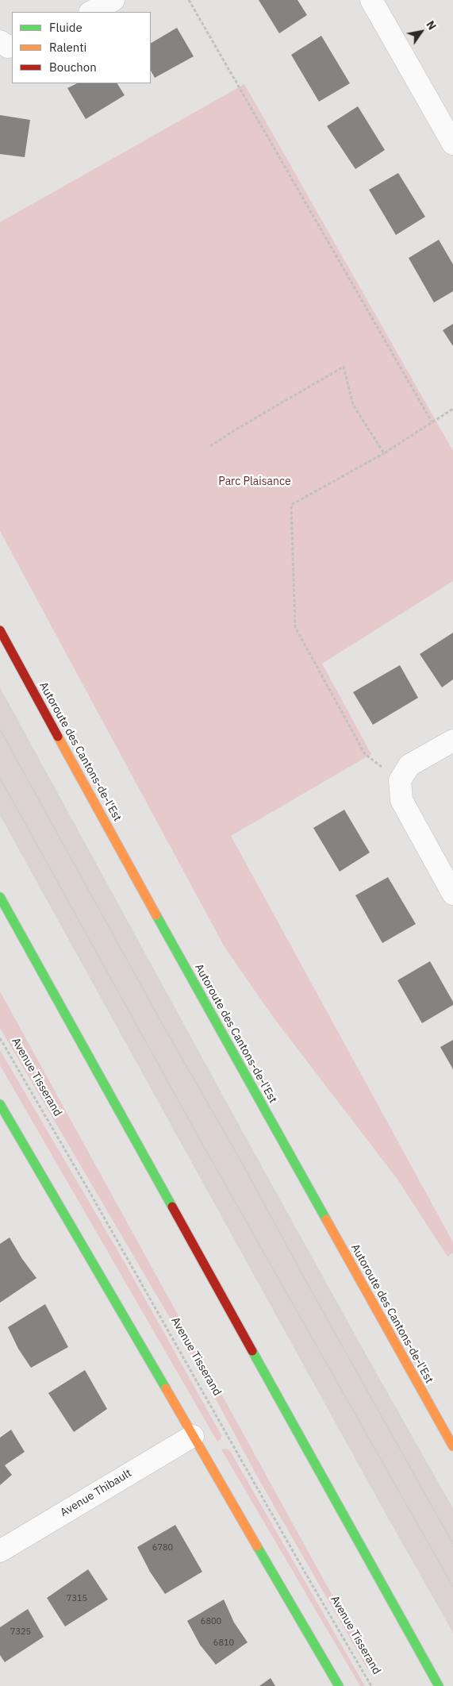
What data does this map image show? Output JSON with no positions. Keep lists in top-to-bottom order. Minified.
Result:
{"streets":{"main road":["Autoroute des Cantons-de-l'Est"],"street":["Avenue Thibault"],"path":["Avenue Tisserand"]},"parks":["Parc Plaisance"],"house_numbers":["6780","7315","6800","7325","6810"],"legend":["Fluide","Ralenti","Bouchon"],"north":"top right"}
